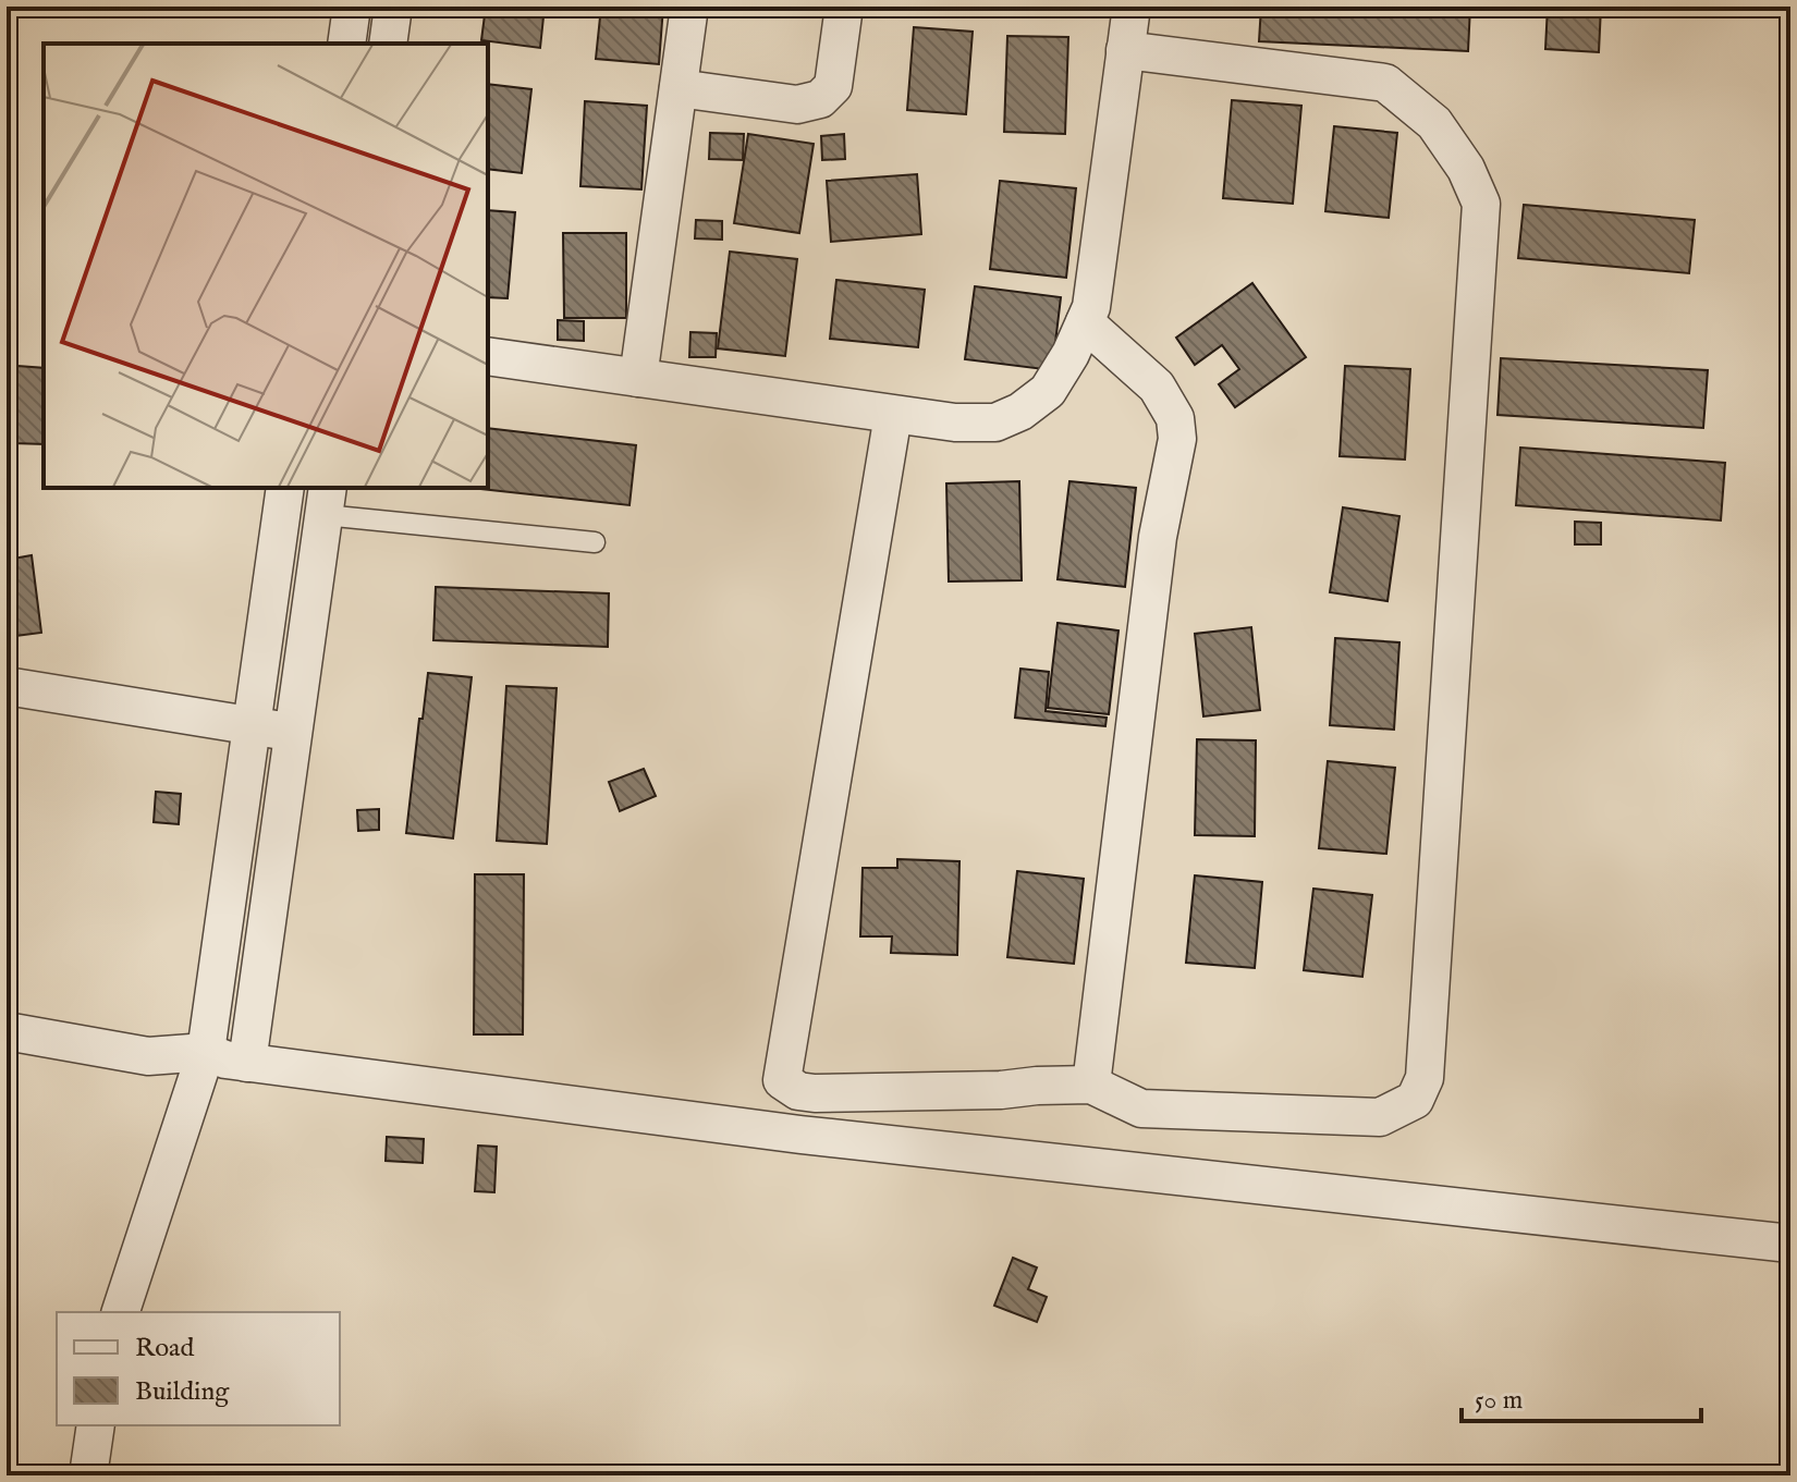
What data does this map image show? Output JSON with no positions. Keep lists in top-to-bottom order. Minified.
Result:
{"legend":["Road","Building"],"scale_bar":"50 m"}
